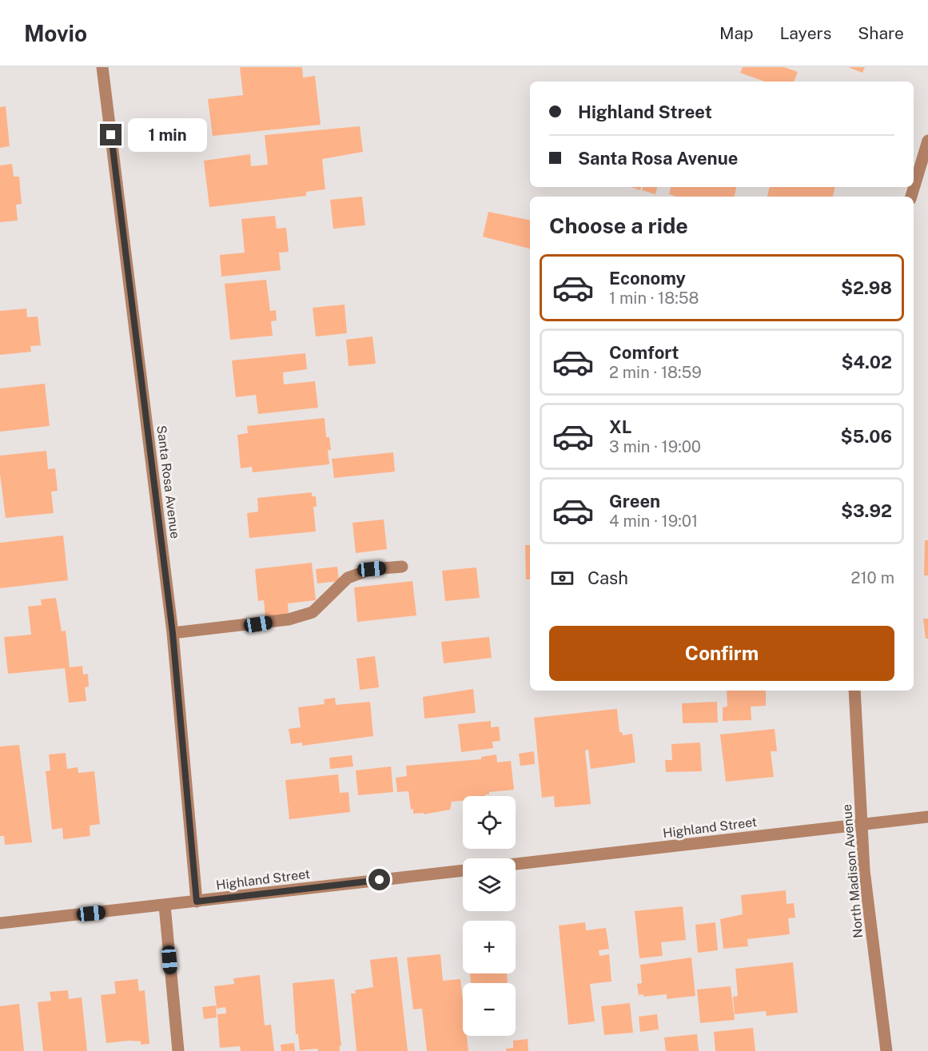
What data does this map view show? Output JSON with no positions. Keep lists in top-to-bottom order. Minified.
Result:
{"streets":{"street":["Santa Rosa Avenue","Highland Street","North Madison Avenue"]},"crossings":[["Santa Rosa Avenue","Highland Street"],["Highland Street","North Madison Avenue"]],"page":{"header":"Movio","nav":["Map","Layers","Share"],"banner":["Highland Street","Santa Rosa Avenue"],"bubble":"1 min","heading":"Choose a ride","list":[{"name":"Economy","note":"1 min · 18:58","value":"$2.98"},{"name":"Comfort","note":"2 min · 18:59","value":"$4.02"},{"name":"XL","note":"3 min · 19:00","value":"$5.06"},{"name":"Green","note":"4 min · 19:01","value":"$3.92"}],"pay":["Cash","210 m"],"buttons":"Confirm","map_buttons":["+","−"]}}
